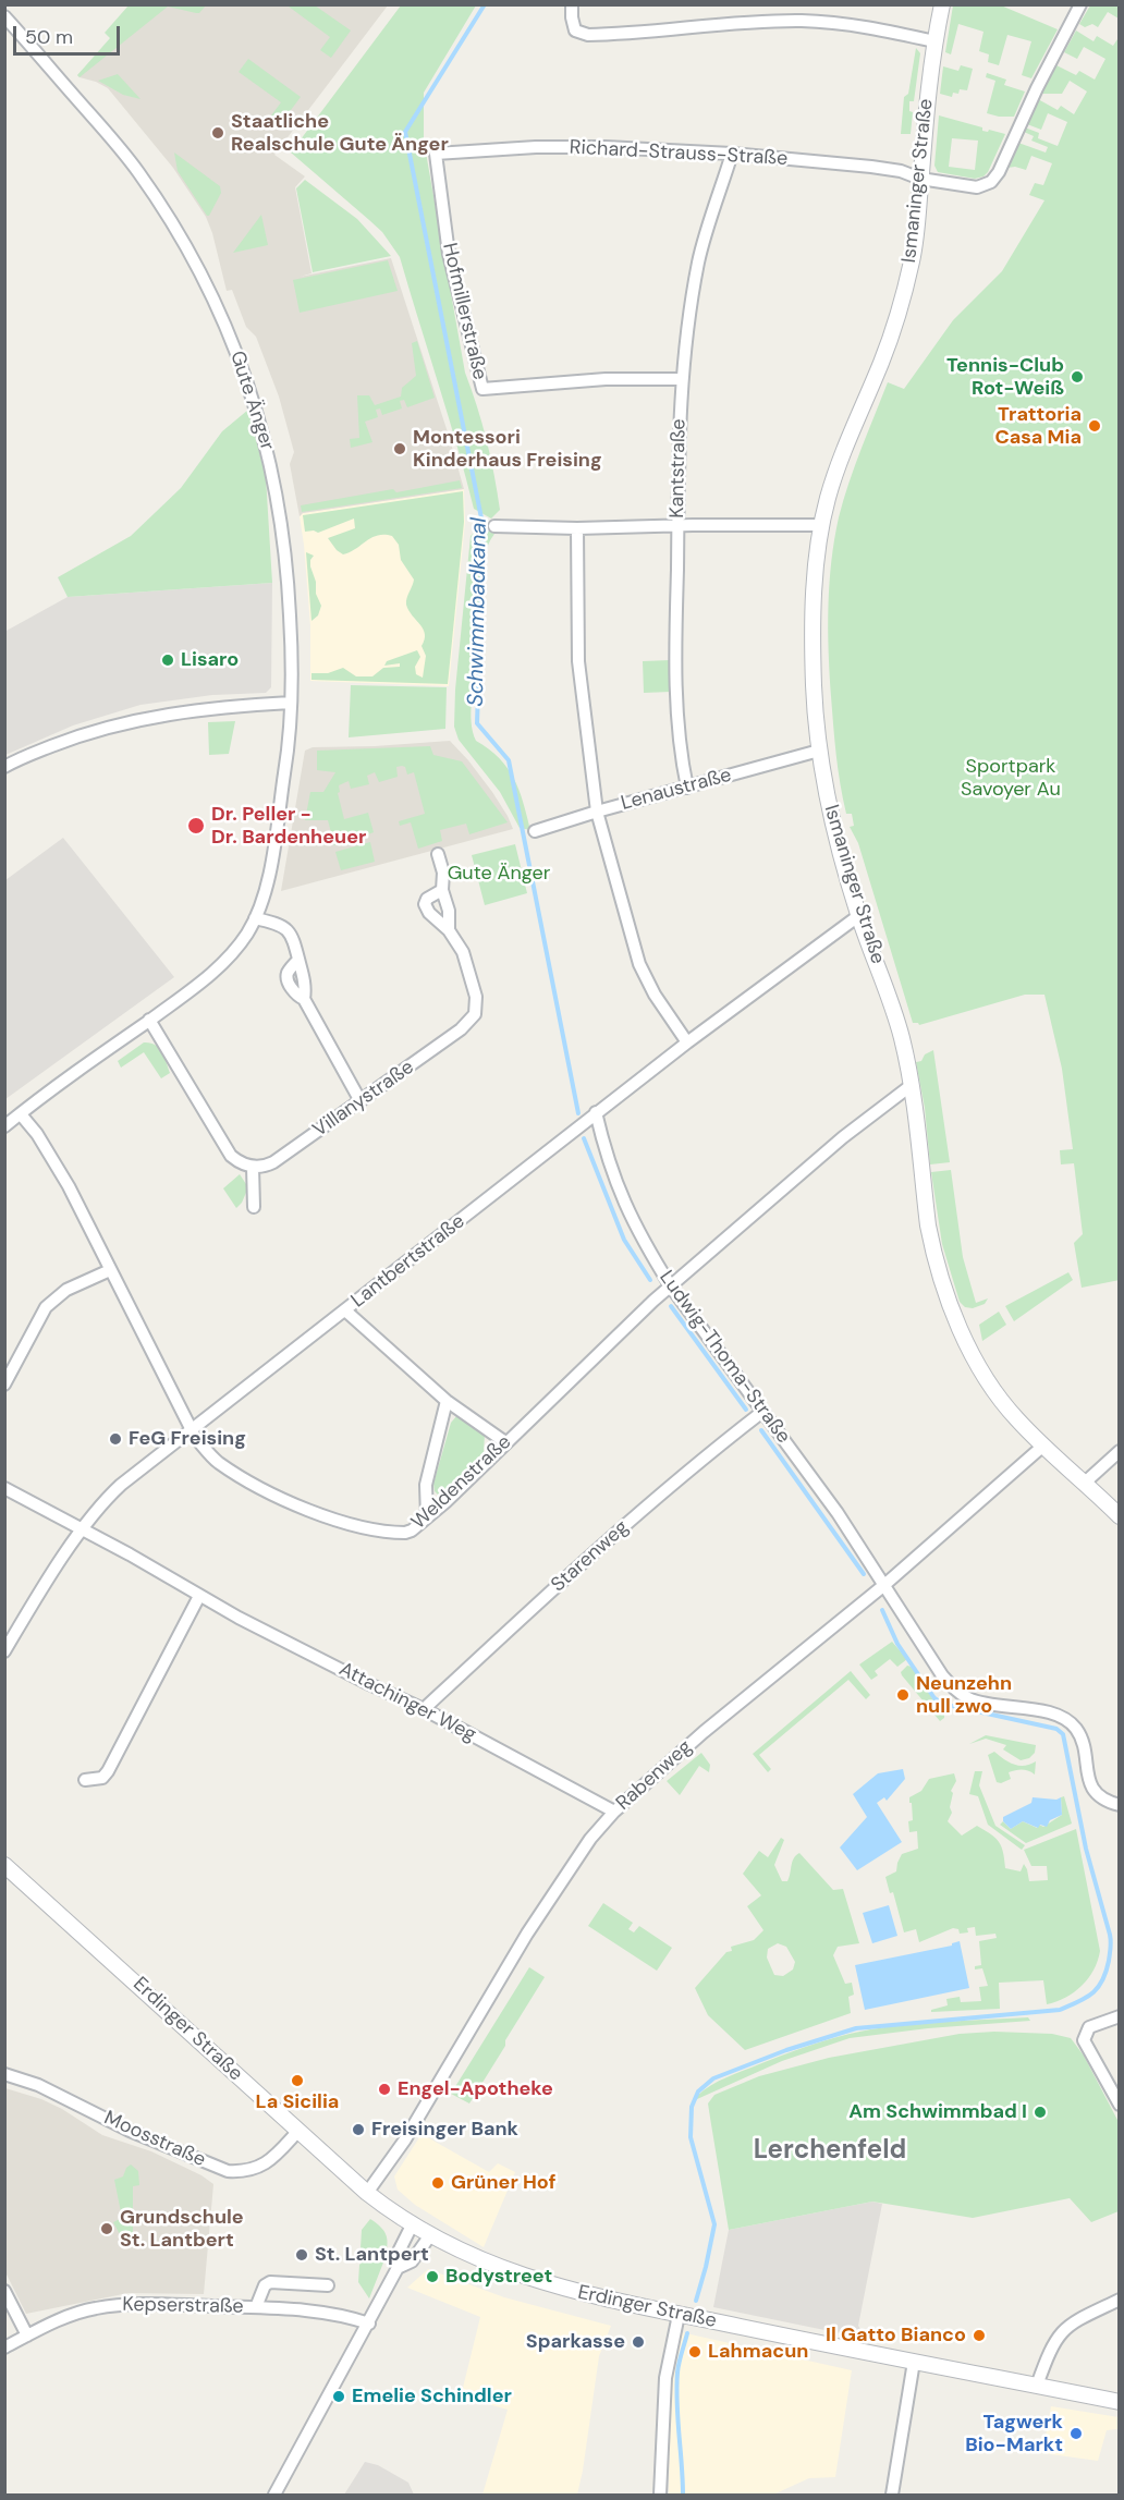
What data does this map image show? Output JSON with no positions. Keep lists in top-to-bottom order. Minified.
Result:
{"streets":{"street":["Richard-Strauss-Straße","Ismaninger Straße","Hofmillerstraße","Gute Änger","Kantstraße","Lenaustraße","Villanystraße","Lantbertstraße","Ludwig-Thoma-Straße","Weldenstraße","Starenweg","Attachinger Weg","Rabenweg","Erdinger Straße","Moosstraße","Kepserstraße"]},"crossings":[["Richard-Strauss-Straße","Ismaninger Straße"],["Richard-Strauss-Straße","Hofmillerstraße"],["Richard-Strauss-Straße","Kantstraße"],["Ismaninger Straße","Lenaustraße"],["Ismaninger Straße","Lantbertstraße"],["Ismaninger Straße","Weldenstraße"],["Ismaninger Straße","Rabenweg"],["Hofmillerstraße","Kantstraße"],["Gute Änger","Weldenstraße"],["Kantstraße","Lenaustraße"],["Lantbertstraße","Ludwig-Thoma-Straße"],["Lantbertstraße","Weldenstraße"],["Lantbertstraße","Attachinger Weg"],["Ludwig-Thoma-Straße","Weldenstraße"],["Ludwig-Thoma-Straße","Starenweg"],["Ludwig-Thoma-Straße","Rabenweg"],["Starenweg","Attachinger Weg"],["Attachinger Weg","Rabenweg"],["Rabenweg","Erdinger Straße"],["Erdinger Straße","Moosstraße"]],"districts":["Lerchenfeld"],"water":["Schwimmbadkanal"],"parks":["Sportpark Savoyer Au","Gute Änger"],"places":["Staatliche Realschule Gute Änger","Tennis-Club Rot-Weiß","Trattoria Casa Mia","Montessori Kinderhaus Freising","Lisaro","Dr. Peller - Dr. Bardenheuer","FeG Freising","Neunzehn null zwo","La Sicilia","Engel-Apotheke","Am Schwimmbad I","Freisinger Bank","Grüner Hof","Grundschule St. Lantbert","St. Lantpert","Bodystreet","Il Gatto Bianco","Sparkasse","Lahmacun","Emelie Schindler","Tagwerk Bio-Markt"],"scale_bar":"50 m"}
